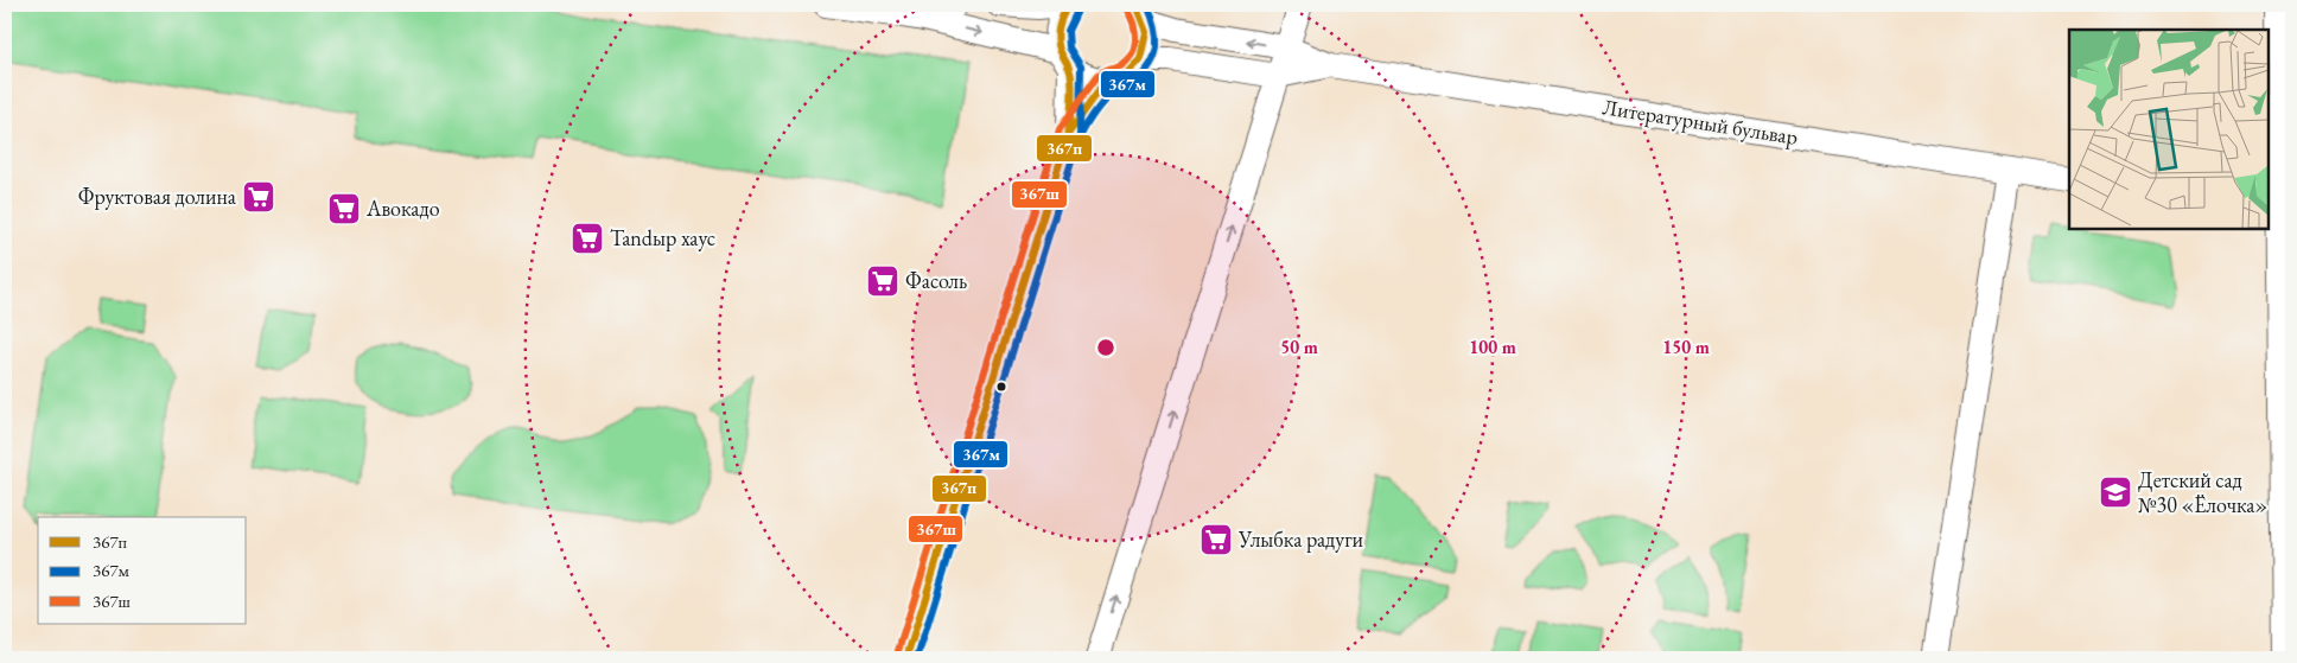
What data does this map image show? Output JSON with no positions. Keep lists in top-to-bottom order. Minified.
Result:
{"streets":{"street":["Литературный бульвар"]},"places":{"supermarket":["Фруктовая долина","Авокадо","Tandыр хаус","Фасоль","Улыбка радуги"],"school or university":["Детский сад №30 «Ёлочка»"]},"lines":["transit line 367п","transit line 367м","transit line 367ш"],"legend":["367п","367м","367ш"],"rings":["50 m","100 m","150 m"]}
